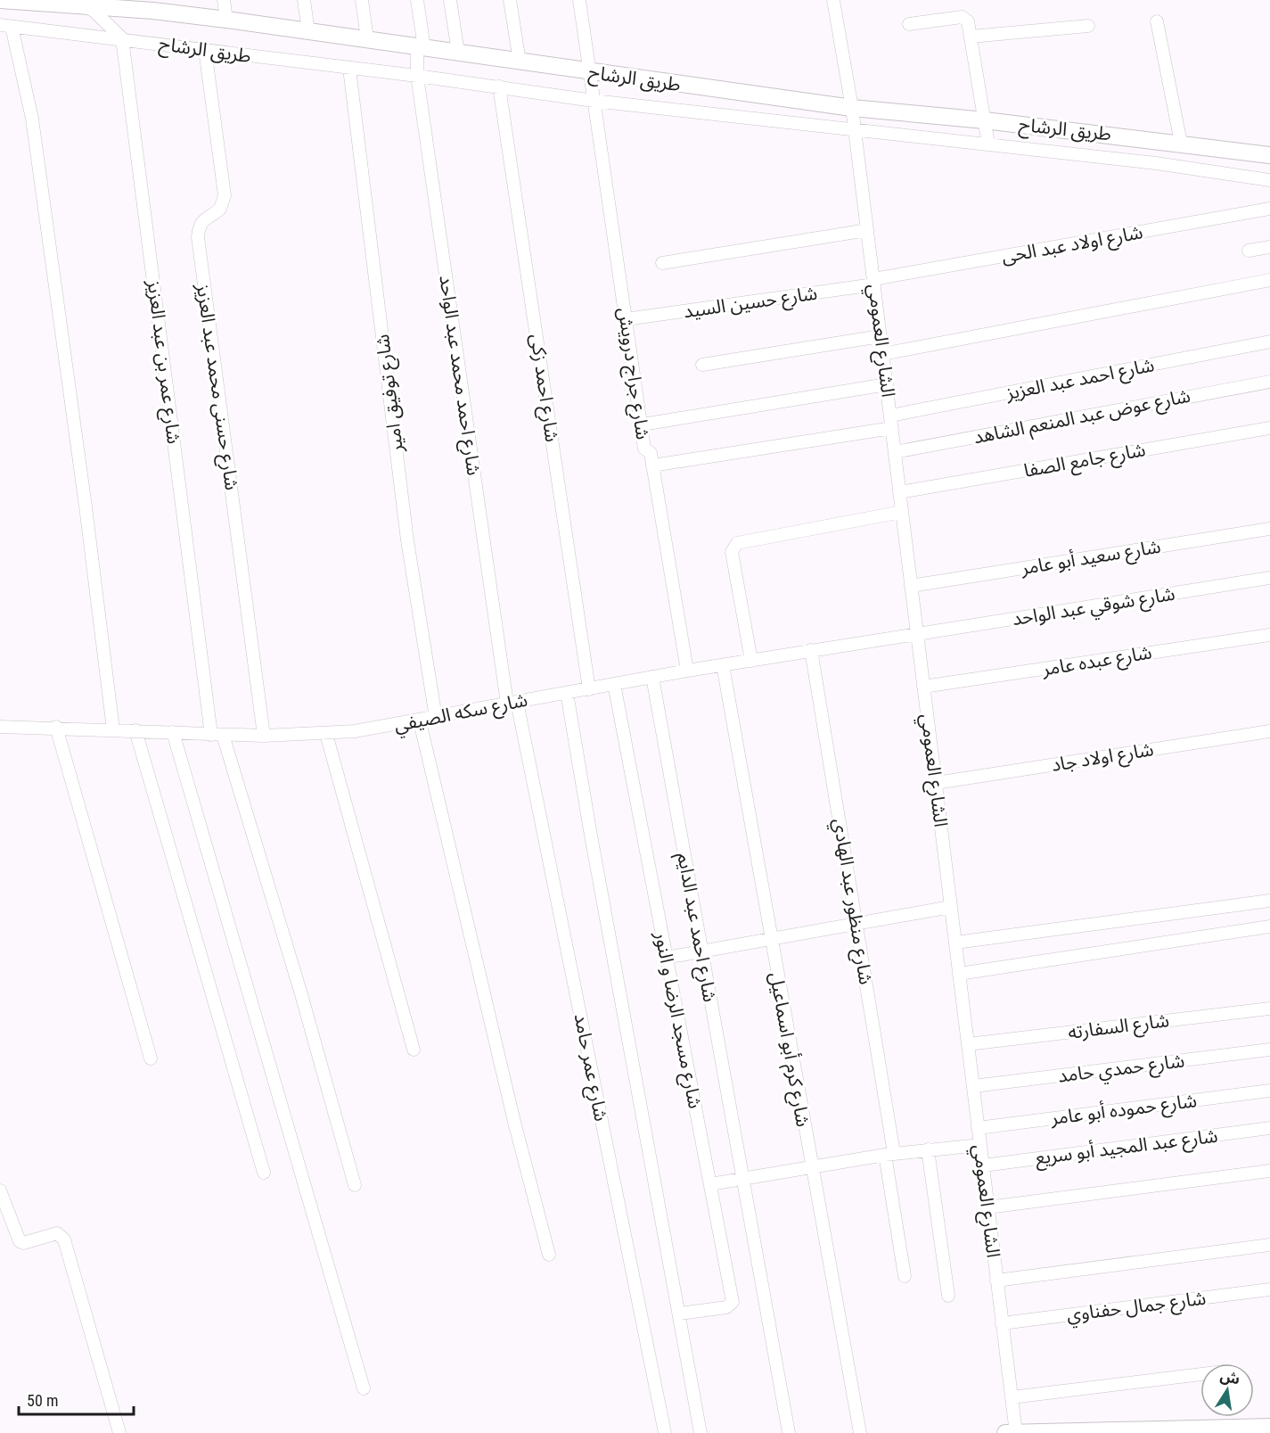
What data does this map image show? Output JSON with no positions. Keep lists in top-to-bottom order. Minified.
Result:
{"streets":{"street":["طريق الرشاح","شارع اولاد عبد الحى","شارع حسين السيد","الشارع العمومي","شارع عمر بن عبد العزيز","شارع جراج درويش","شارع احمد محمد عبد الواحد","شارع احمد عبد العزيز","شارع حسنى محمد عبد العزيز","شارع احمد زكى","شارع توفيق امير","شارع عوض عبد المنعم الشاهد","شارع جامع الصفا","شارع سعيد أبو عامر","شارع شوقي عبد الواحد","شارع عبده عامر","شارع سكه الصيفي","شارع اولاد جاد","شارع منظور عبد الهادي","شارع احمد عبد الدايم","شارع مسجد الرضا و النور","شارع السفارته","شارع كرم أبو اسماعيل","شارع عمر حامد","شارع حمدي حامد","شارع حموده أبو عامر","شارع عبد المجيد أبو سريع","شارع جمال حفناوي"]},"crossings":[["طريق الرشاح","الشارع العمومي"],["طريق الرشاح","شارع عمر بن عبد العزيز"],["طريق الرشاح","شارع جراج درويش"],["طريق الرشاح","شارع احمد محمد عبد الواحد"],["طريق الرشاح","شارع حسنى محمد عبد العزيز"],["طريق الرشاح","شارع احمد زكى"],["طريق الرشاح","شارع توفيق امير"],["شارع اولاد عبد الحى","شارع حسين السيد"],["شارع اولاد عبد الحى","الشارع العمومي"],["شارع حسين السيد","الشارع العمومي"],["شارع حسين السيد","شارع جراج درويش"],["الشارع العمومي","شارع احمد عبد العزيز"],["الشارع العمومي","شارع عوض عبد المنعم الشاهد"],["الشارع العمومي","شارع جامع الصفا"],["الشارع العمومي","شارع سعيد أبو عامر"],["الشارع العمومي","شارع شوقي عبد الواحد"],["الشارع العمومي","شارع عبده عامر"],["الشارع العمومي","شارع سكه الصيفي"],["الشارع العمومي","شارع اولاد جاد"],["الشارع العمومي","شارع السفارته"],["الشارع العمومي","شارع حمدي حامد"],["الشارع العمومي","شارع حموده أبو عامر"],["الشارع العمومي","شارع عبد المجيد أبو سريع"],["الشارع العمومي","شارع جمال حفناوي"],["شارع عمر بن عبد العزيز","شارع سكه الصيفي"],["شارع جراج درويش","شارع احمد عبد العزيز"],["شارع جراج درويش","شارع سكه الصيفي"],["شارع احمد محمد عبد الواحد","شارع سكه الصيفي"],["شارع احمد محمد عبد الواحد","شارع عمر حامد"],["شارع حسنى محمد عبد العزيز","شارع سكه الصيفي"],["شارع احمد زكى","شارع سكه الصيفي"],["شارع توفيق امير","شارع سكه الصيفي"],["شارع شوقي عبد الواحد","شارع سكه الصيفي"],["شارع سكه الصيفي","شارع منظور عبد الهادي"],["شارع سكه الصيفي","شارع احمد عبد الدايم"],["شارع سكه الصيفي","شارع مسجد الرضا و النور"],["شارع سكه الصيفي","شارع كرم أبو اسماعيل"],["شارع سكه الصيفي","شارع عمر حامد"]],"scale_bar":"50 m","north":"top"}
